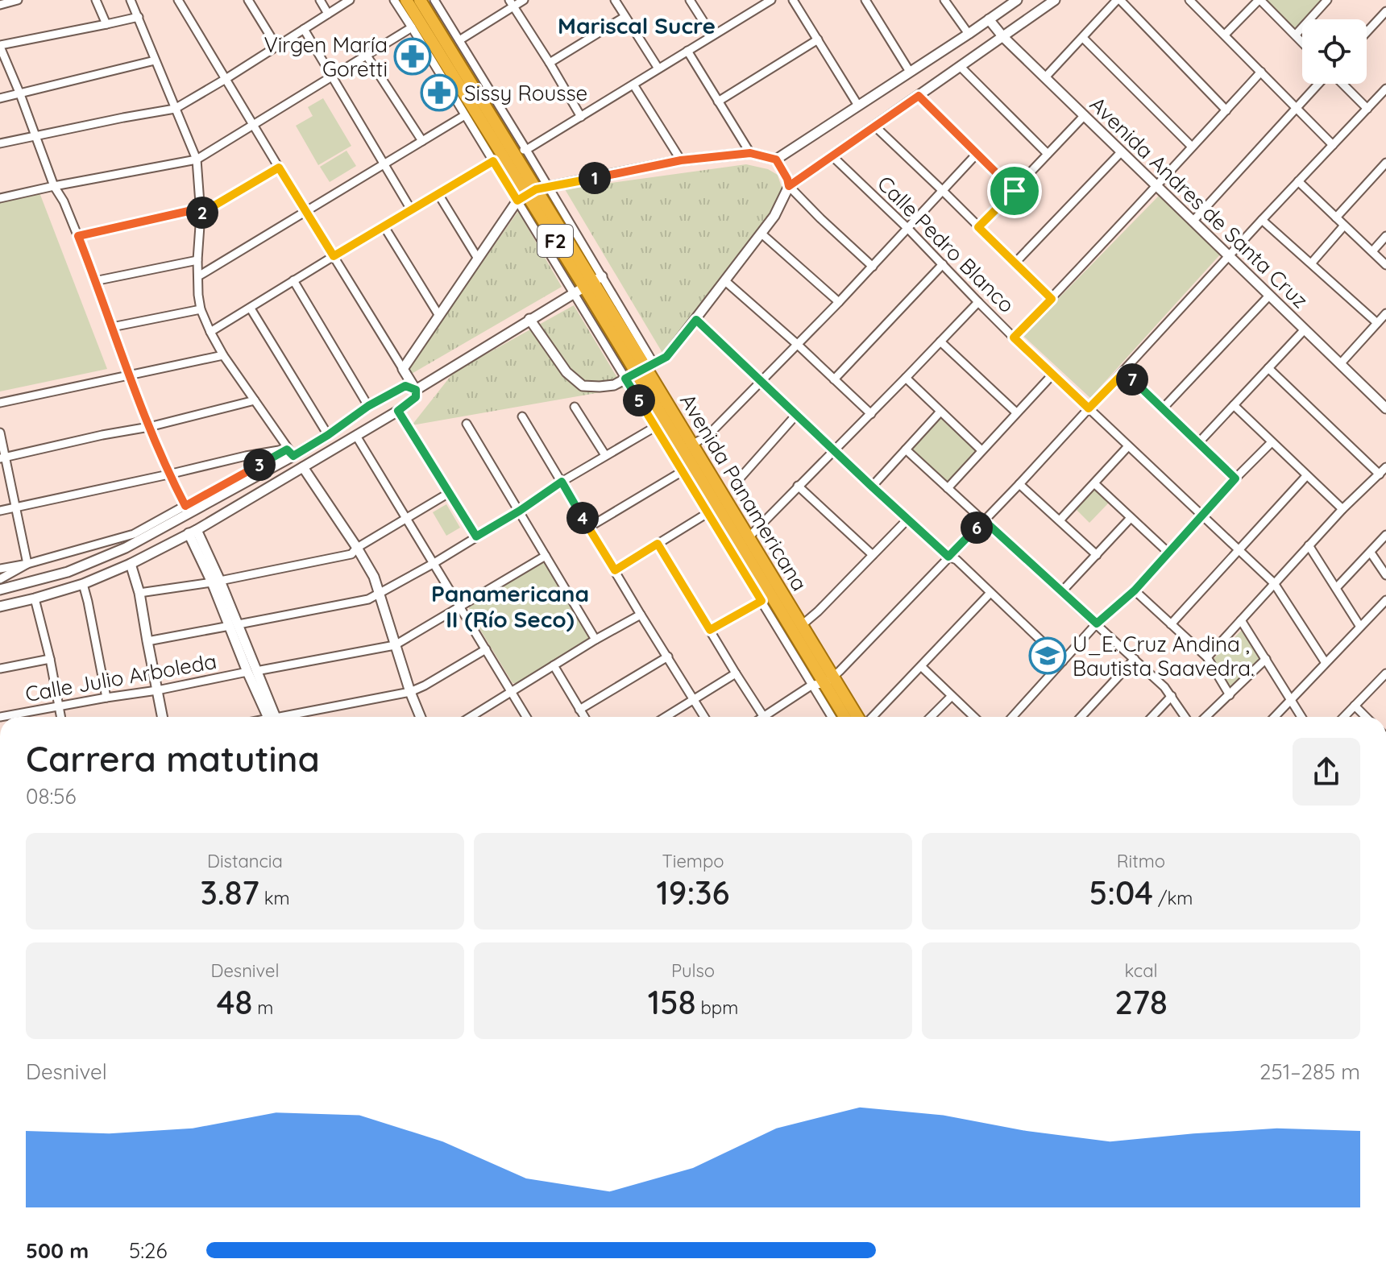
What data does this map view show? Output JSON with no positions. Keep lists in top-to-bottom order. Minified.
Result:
{"streets":{"highway":["F2","Avenida Panamericana"],"street":["Avenida Andres de Santa Cruz","Calle Pedro Blanco","Calle Julio Arboleda"]},"crossings":[["F2","Avenida Panamericana"]],"districts":["Mariscal Sucre","Panamericana II (Río Seco)"],"places":{"pharmacy":["Virgen María Goretti","Sissy Rousse"],"school or university":["U_E. Cruz Andina , Bautista Saavedra."]},"page":{"pins":["1","2","7","5","3","4","6"],"heading":["Carrera matutina","08:56"],"stats":[["Distancia","3.87 km"],["Tiempo","19:36"],["Ritmo","5:04 /km"],["Desnivel","48 m"],["Pulso","158 bpm"],["kcal","278"]],"chart":["Desnivel","251–285 m"],"list":[{"name":"500 m","note":"5:26"}]}}
